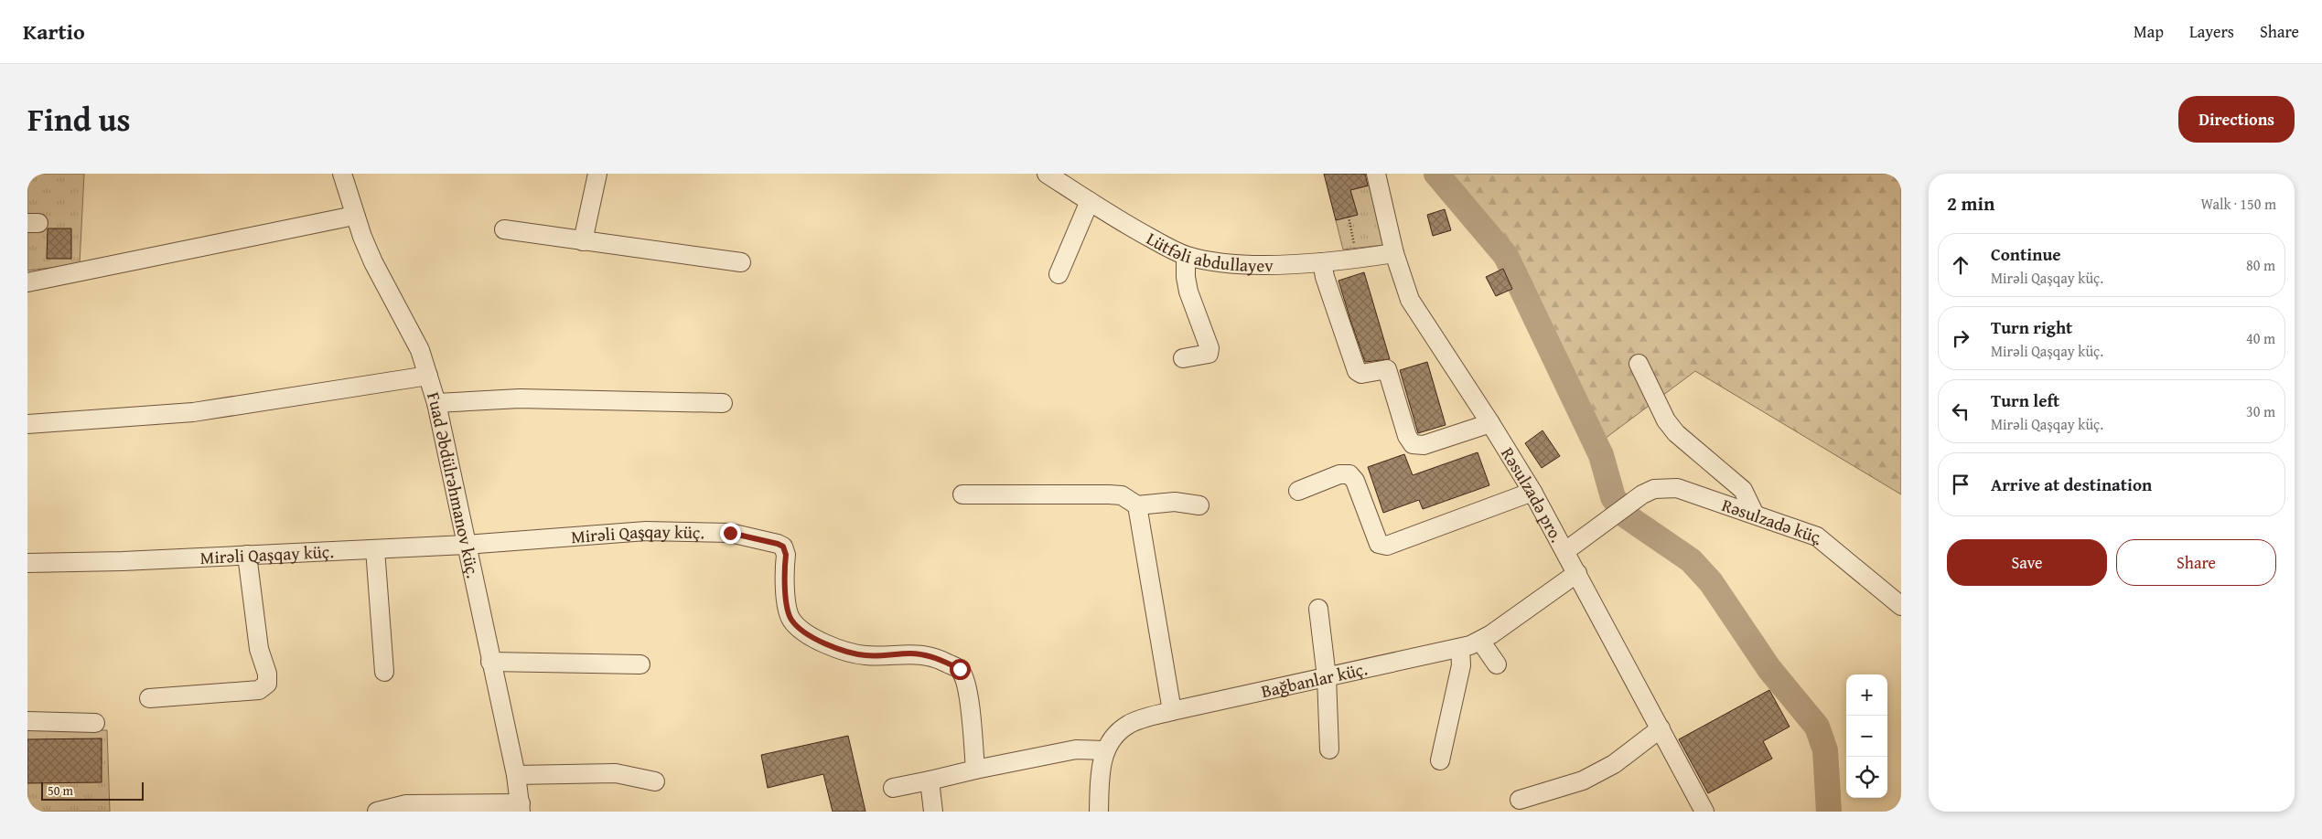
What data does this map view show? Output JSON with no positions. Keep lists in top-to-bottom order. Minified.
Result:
{"streets":{"street":["Lütfəli abdullayev","Fuad Əbdülrəhmanov küç.","Rəsulzadə pro.","Rəsulzadə küç.","Mirəli Qaşqay küç.","Bağbanlar küç."]},"crossings":[["Lütfəli abdullayev","Rəsulzadə pro."],["Fuad Əbdülrəhmanov küç.","Mirəli Qaşqay küç."],["Rəsulzadə pro.","Rəsulzadə küç."],["Rəsulzadə pro.","Bağbanlar küç."]],"scale_bar":"50 m","page":{"header":"Kartio","nav":["Map","Layers","Share"],"title":"Find us","buttons":["Directions",["Save","Share"]],"heading":["2 min","Walk · 150 m"],"list":[["Continue","Mirəli Qaşqay küç.","80 m"],["Turn right","Mirəli Qaşqay küç.","40 m"],["Turn left","Mirəli Qaşqay küç.","30 m"],"Arrive at destination"],"map_buttons":["+","−"],"scale":"50 m"}}
